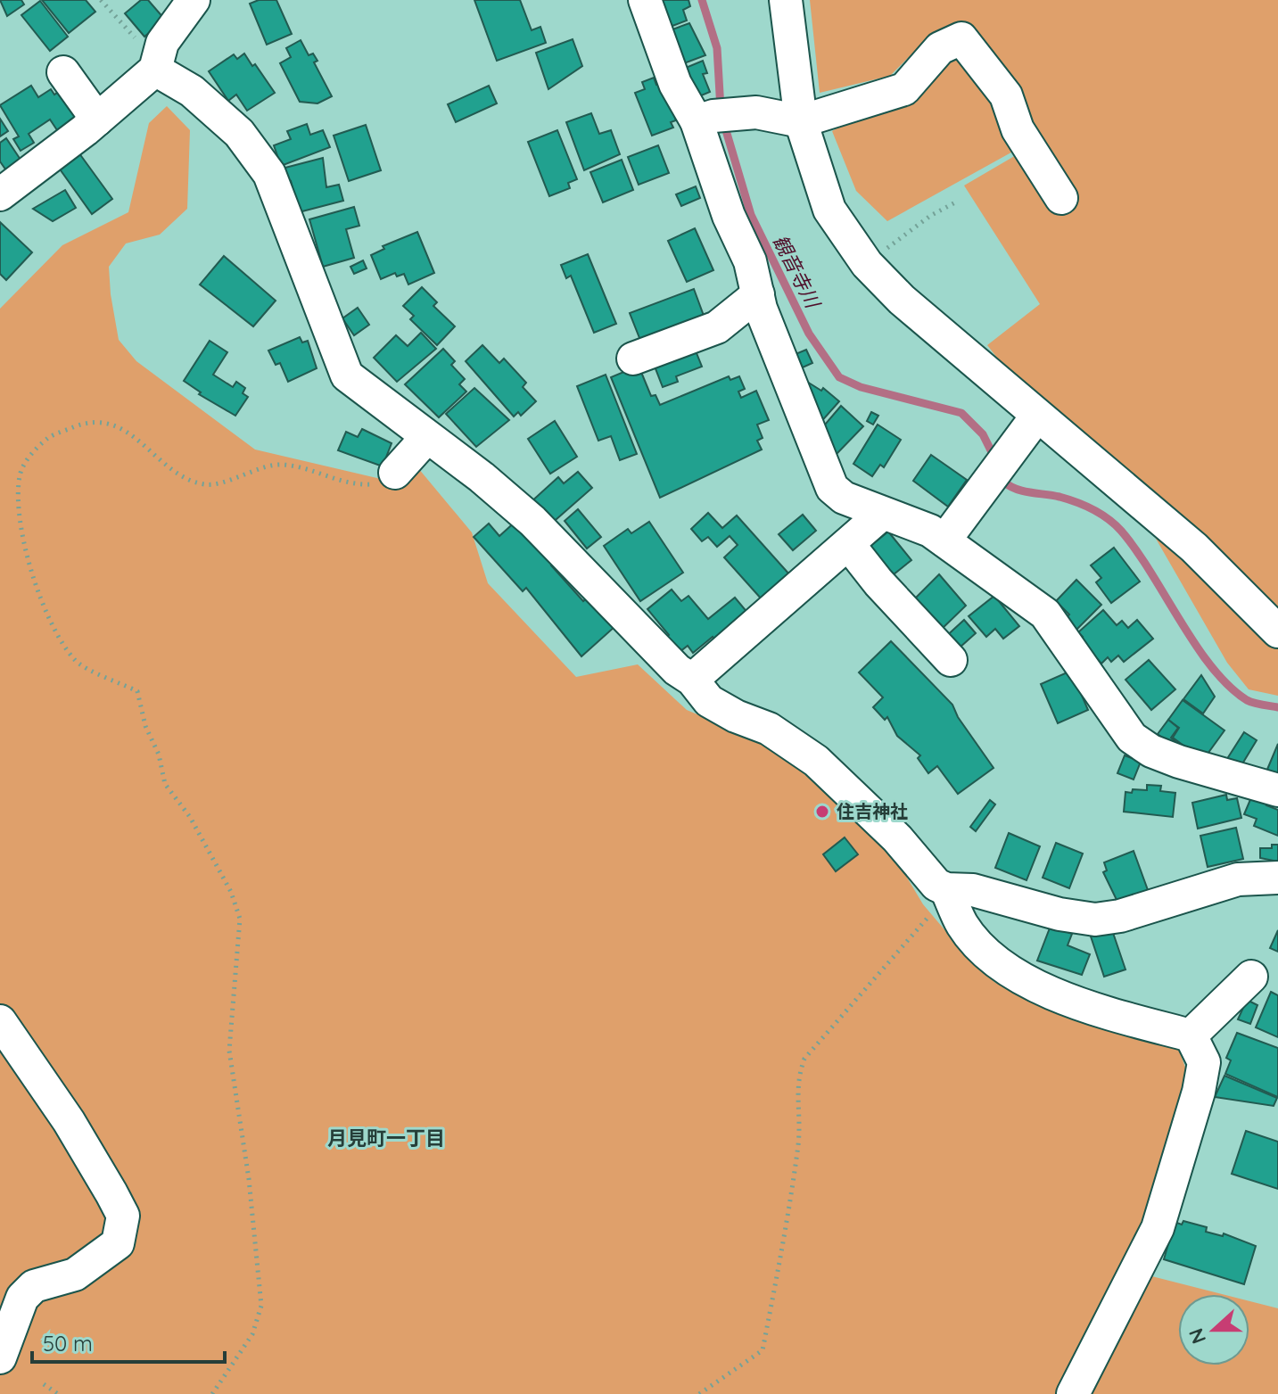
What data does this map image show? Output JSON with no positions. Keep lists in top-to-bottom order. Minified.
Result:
{"districts":["月見町一丁目"],"water":["観音寺川"],"places":["住吉神社"],"scale_bar":"50 m","north":"left"}
